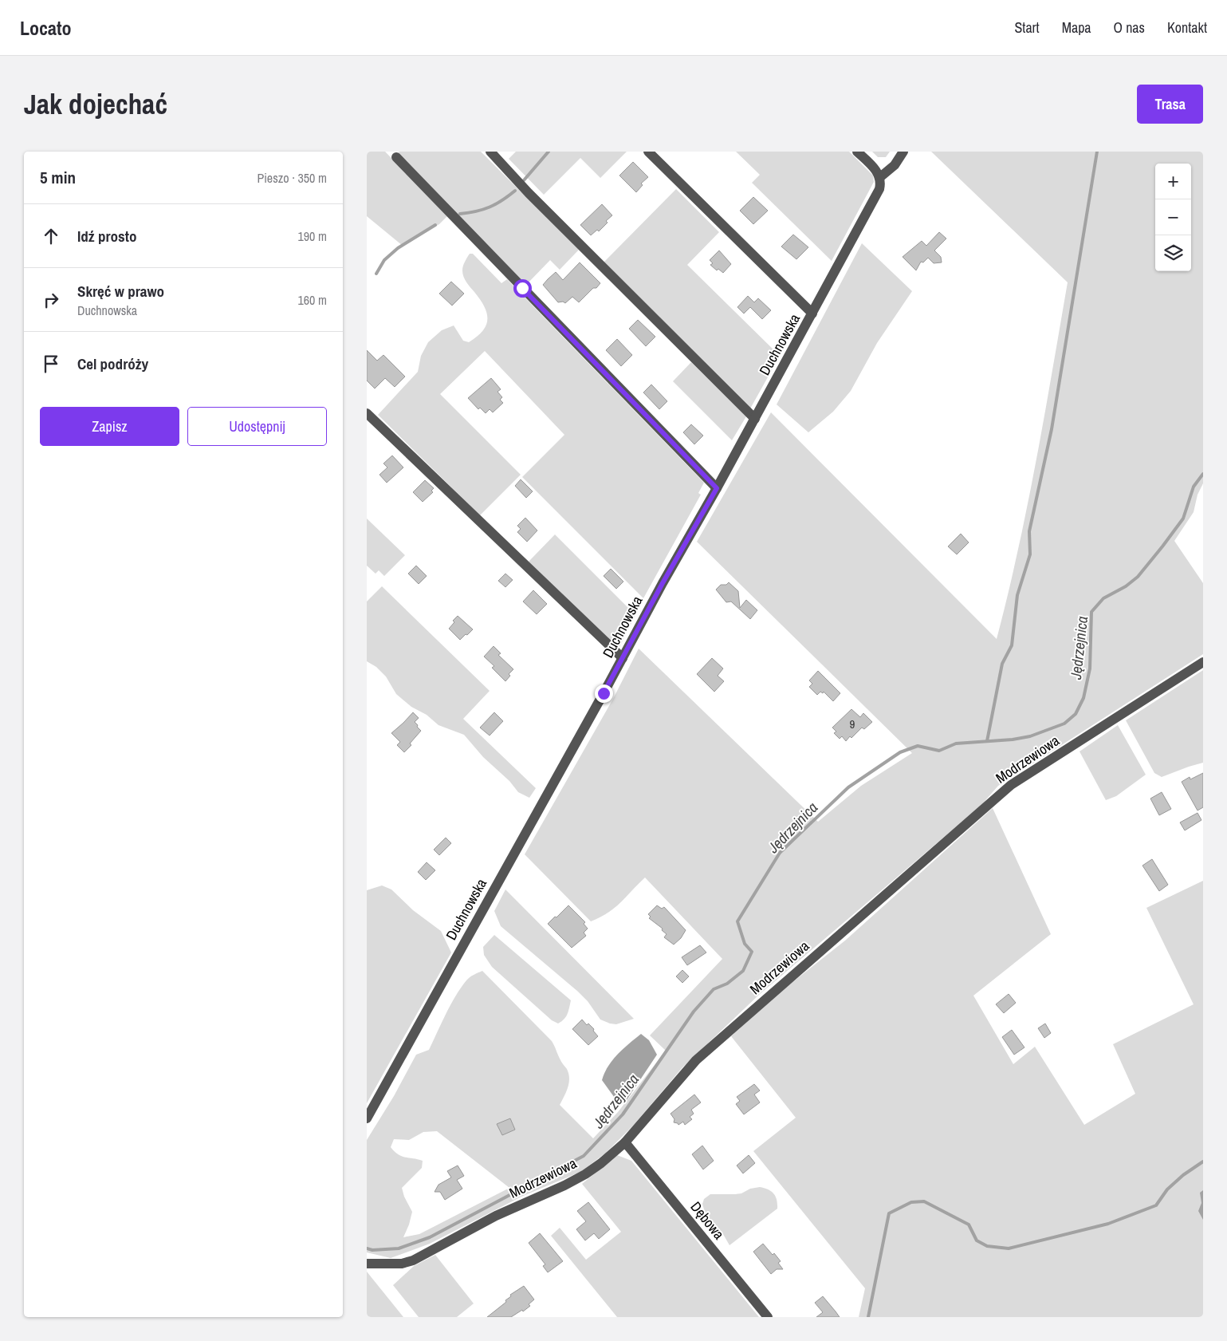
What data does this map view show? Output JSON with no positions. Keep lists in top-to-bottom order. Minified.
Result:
{"streets":{"street":["Duchnowska","Modrzewiowa","Dębowa"]},"crossings":[["Modrzewiowa","Dębowa"]],"water":["Jędrzejnica"],"house_numbers":["9"],"page":{"header":"Locato","nav":["Start","Mapa","O nas","Kontakt"],"buttons":["Trasa",["Zapisz","Udostępnij"]],"title":"Jak dojechać","heading":["5 min","Pieszo · 350 m"],"map_buttons":["+","−"],"list":[["Idź prosto","190 m"],["Skręć w prawo","Duchnowska","160 m"],"Cel podróży"]}}
